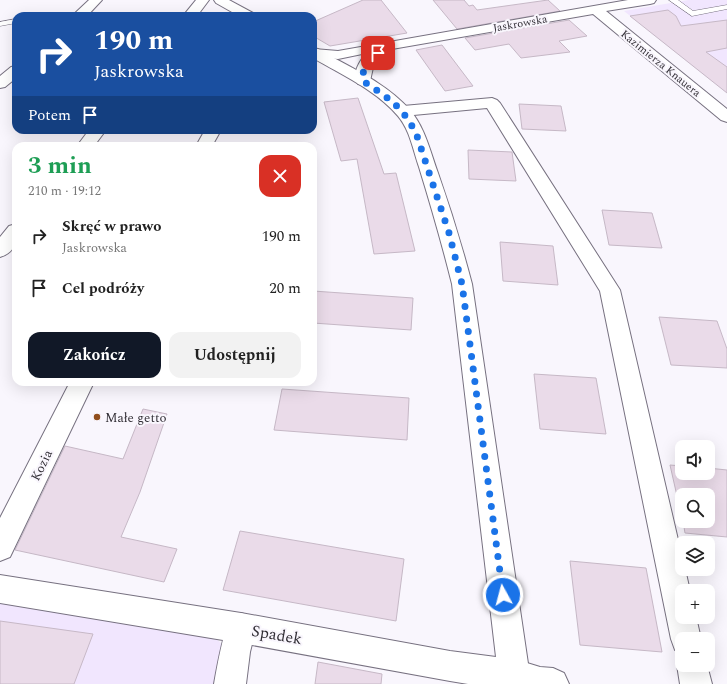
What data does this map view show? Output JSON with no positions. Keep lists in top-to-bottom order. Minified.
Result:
{"streets":{"street":["Jaskrowska","Kazimierza Knauera","Kozia","Spadek"]},"crossings":[["Jaskrowska","Kazimierza Knauera"]],"places":["Małe getto"],"page":{"turn":["190 m","Jaskrowska"],"then":"Potem","heading":["3 min","210 m · 19:12"],"list":[{"name":"Skręć w prawo","note":"Jaskrowska","value":"190 m"},{"name":"Cel podróży","value":"20 m"}],"buttons":["Zakończ","Udostępnij"],"map_buttons":["+","−"]}}
